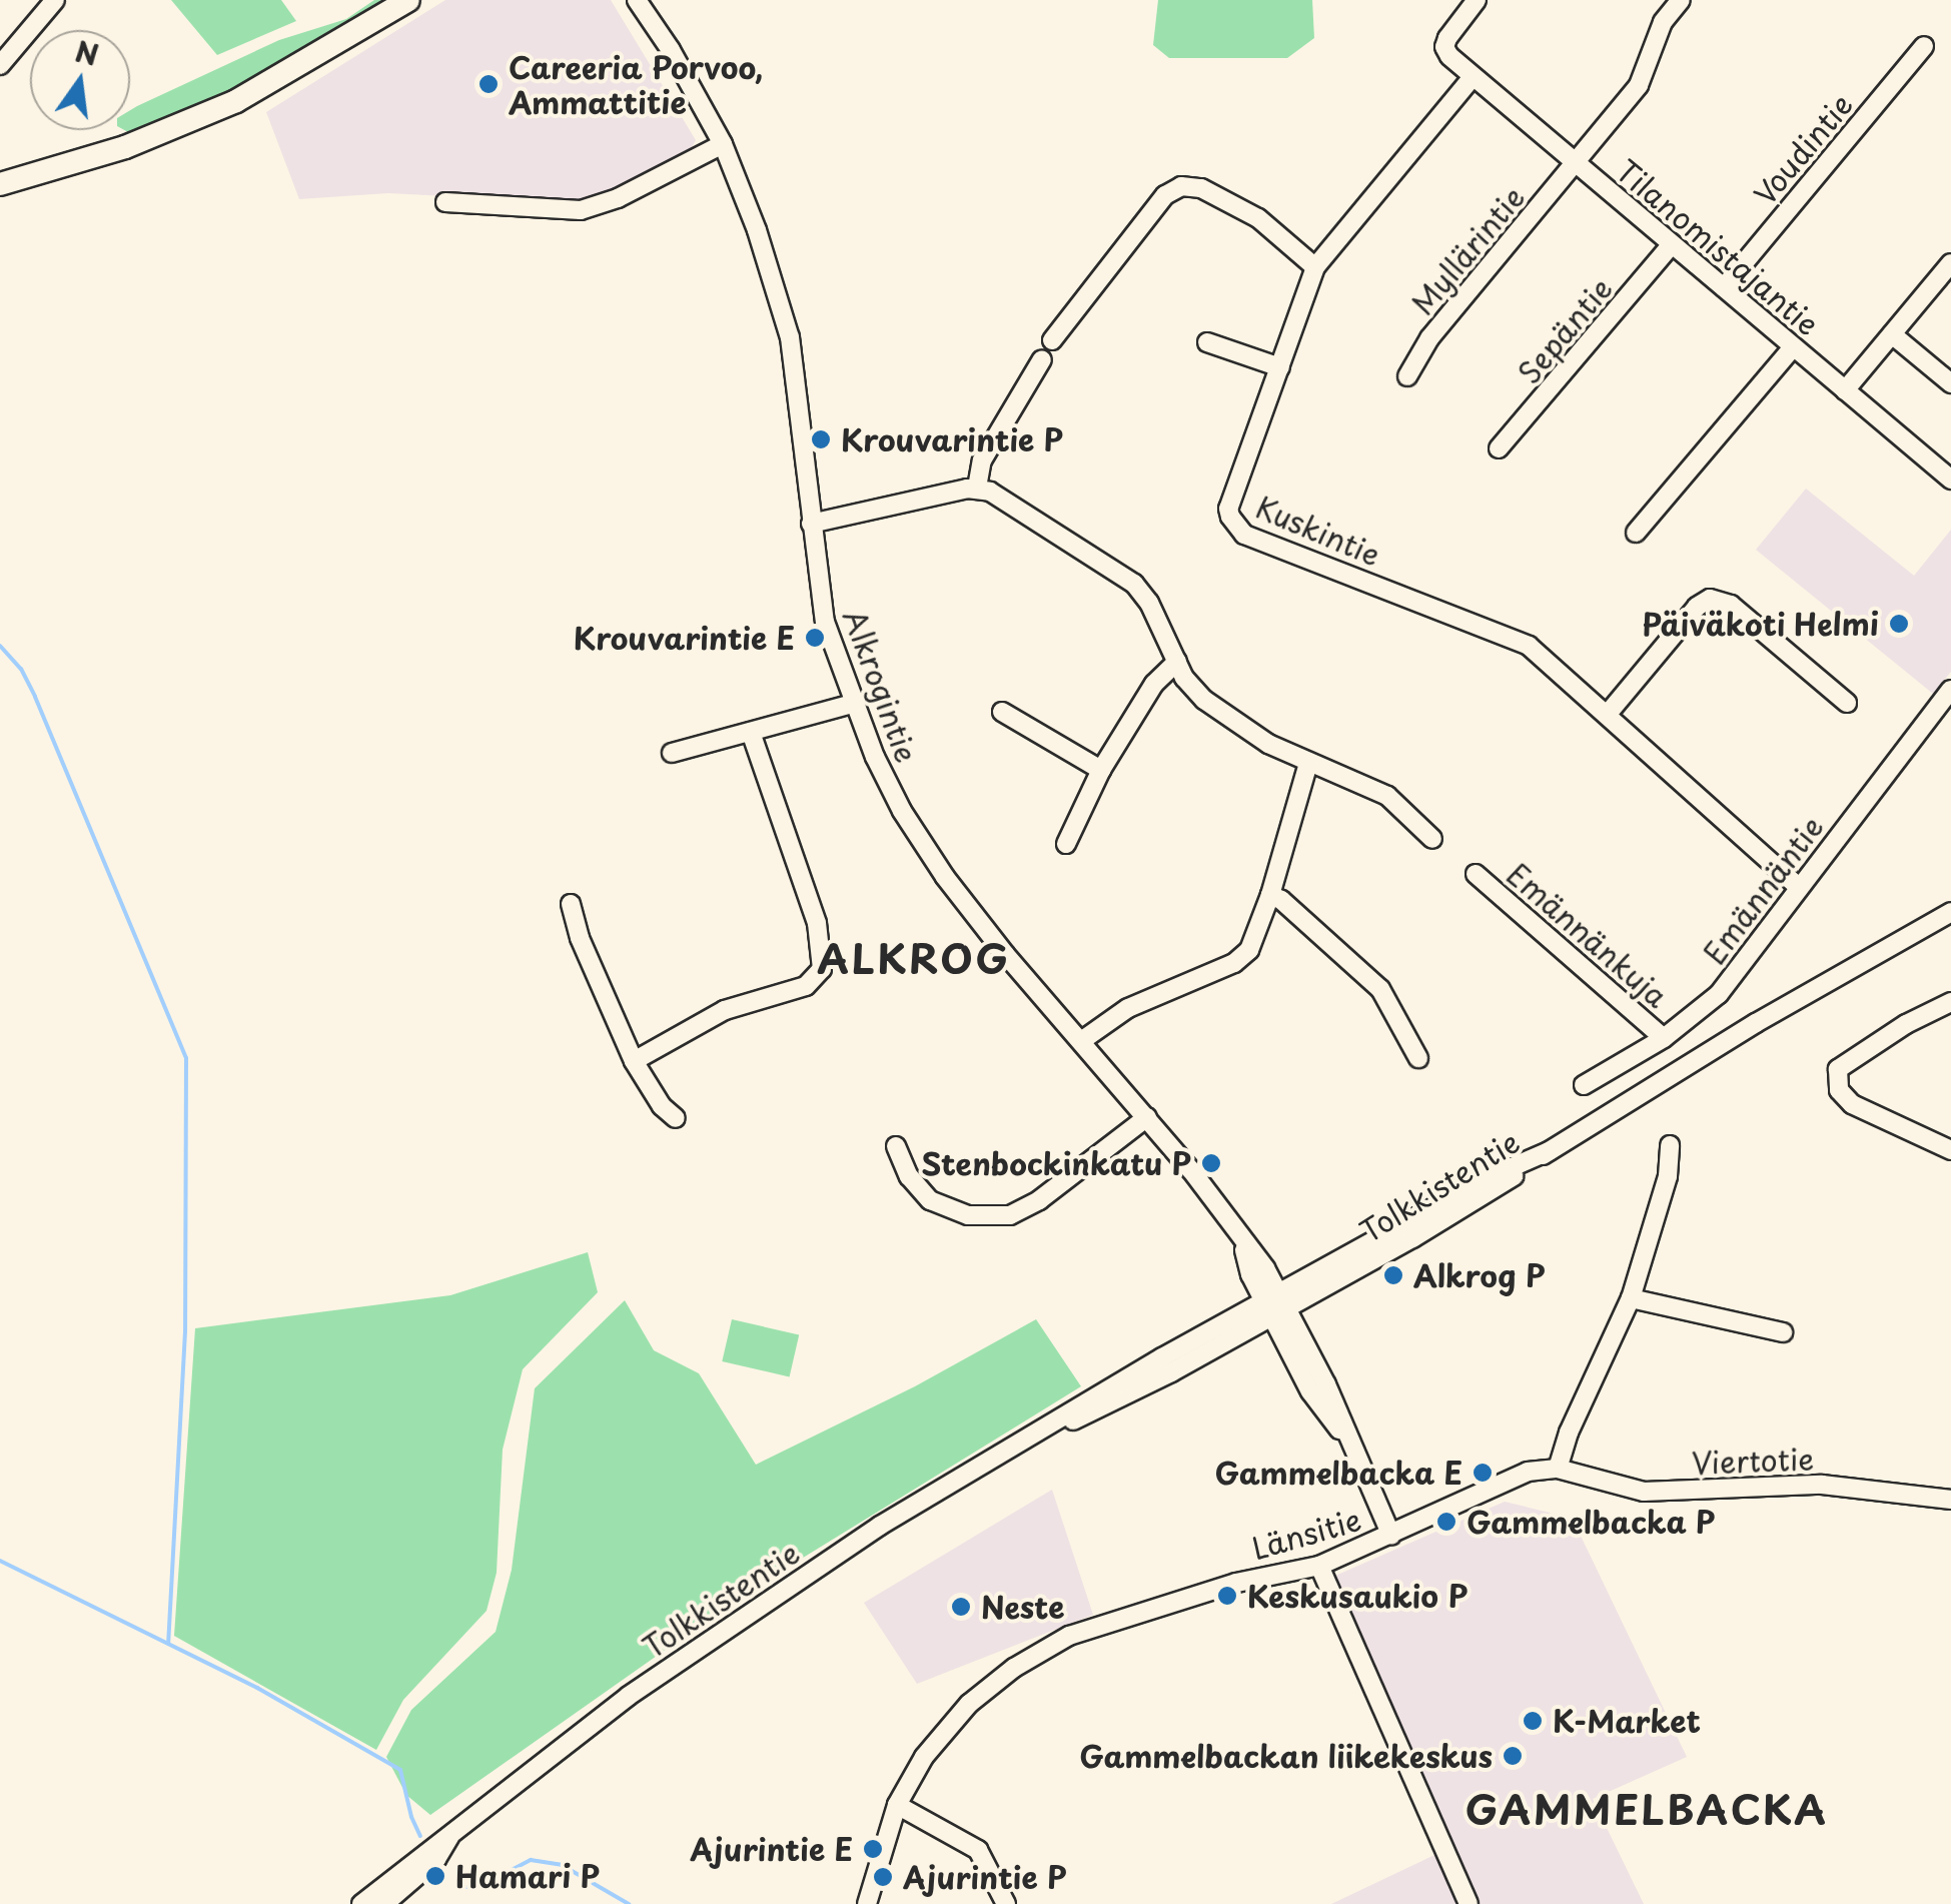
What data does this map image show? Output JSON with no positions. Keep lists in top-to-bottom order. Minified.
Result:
{"streets":{"street":["Voudintie","Tilanomistajantie","Myllärintie","Sepäntie","Kuskintie","Alkrogintie","Emännäntie","Emännänkuja","Tolkkistentie","Viertotie","Länsitie"]},"crossings":[["Voudintie","Tilanomistajantie"],["Tilanomistajantie","Myllärintie"],["Tilanomistajantie","Sepäntie"],["Tilanomistajantie","Kuskintie"],["Kuskintie","Emännäntie"],["Alkrogintie","Tolkkistentie"],["Alkrogintie","Länsitie"],["Emännäntie","Emännänkuja"],["Viertotie","Länsitie"]],"districts":["ALKROG","GAMMELBACKA"],"places":["Careeria Porvoo, Ammattitie","Krouvarintie P","Päiväkoti Helmi","Krouvarintie E","Stenbockinkatu P","Alkrog P","Gammelbacka E","Gammelbacka P","Keskusaukio P","Neste","K-Market","Gammelbackan liikekeskus","Ajurintie E","Hamari P","Ajurintie P"],"north":"top"}
